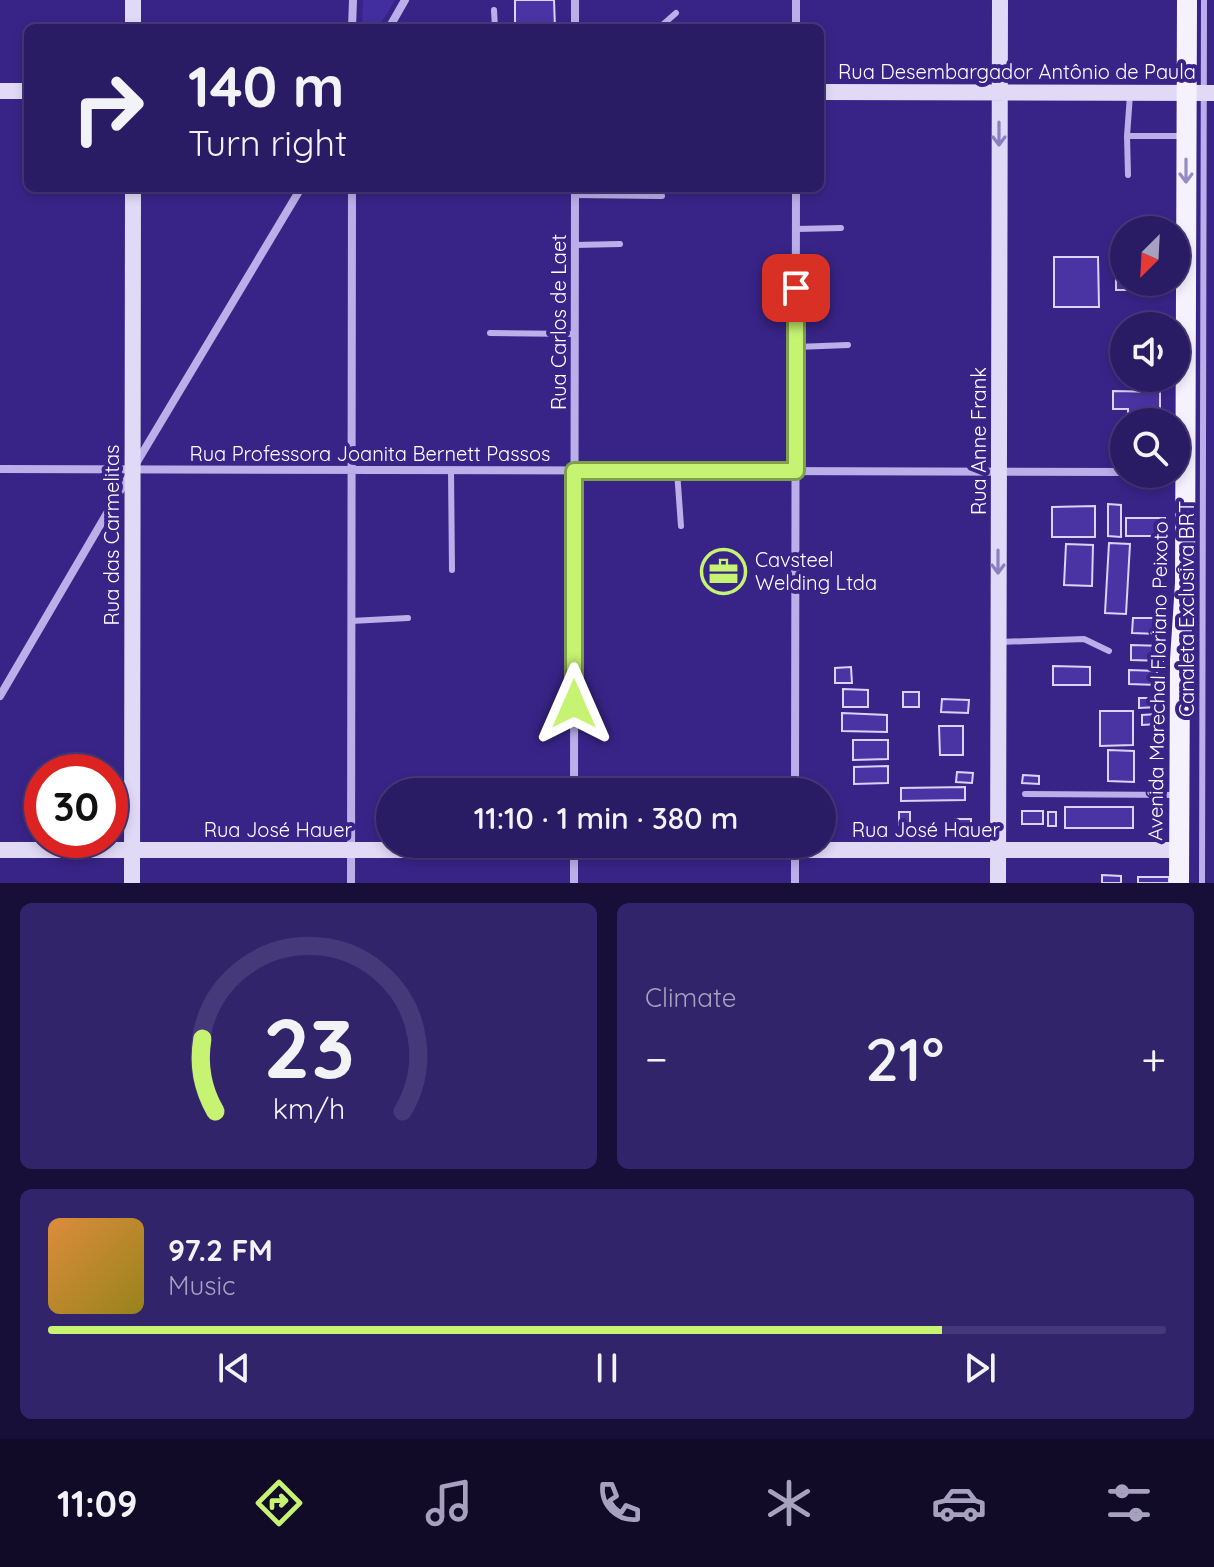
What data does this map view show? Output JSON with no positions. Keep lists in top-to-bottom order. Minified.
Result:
{"streets":{"main road":["Rua Desembargador Antônio de Paula","Rua Anne Frank","Rua das Carmelitas","Avenida Marechal Floriano Peixoto","Rua José Hauer"],"street":["Rua Carlos de Laet","Rua Professora Joanita Bernett Passos"],"lane":["Canaleta Exclusiva BRT"]},"crossings":[["Rua Desembargador Antônio de Paula","Rua Anne Frank"],["Rua Desembargador Antônio de Paula","Canaleta Exclusiva BRT"],["Rua Desembargador Antônio de Paula","Avenida Marechal Floriano Peixoto"],["Rua Carlos de Laet","Rua Professora Joanita Bernett Passos"],["Rua Anne Frank","Rua Professora Joanita Bernett Passos"],["Rua Anne Frank","Rua José Hauer"],["Rua Professora Joanita Bernett Passos","Rua das Carmelitas"],["Rua das Carmelitas","Rua José Hauer"],["Canaleta Exclusiva BRT","Avenida Marechal Floriano Peixoto"],["Avenida Marechal Floriano Peixoto","Rua José Hauer"]],"one_way":["Rua Anne Frank"],"places":{"office":["Cavsteel Welding Ltda"]},"north":"bottom left","page":{"turn":["140 m","Turn right"],"limit":"30","trip":"11:10 · 1 min · 380 m","tile":"Climate","heat":["−","21°","+"],"song":["97.2 FM","Music"],"tabs":"11:09","gauge":["23","km/h"]}}
